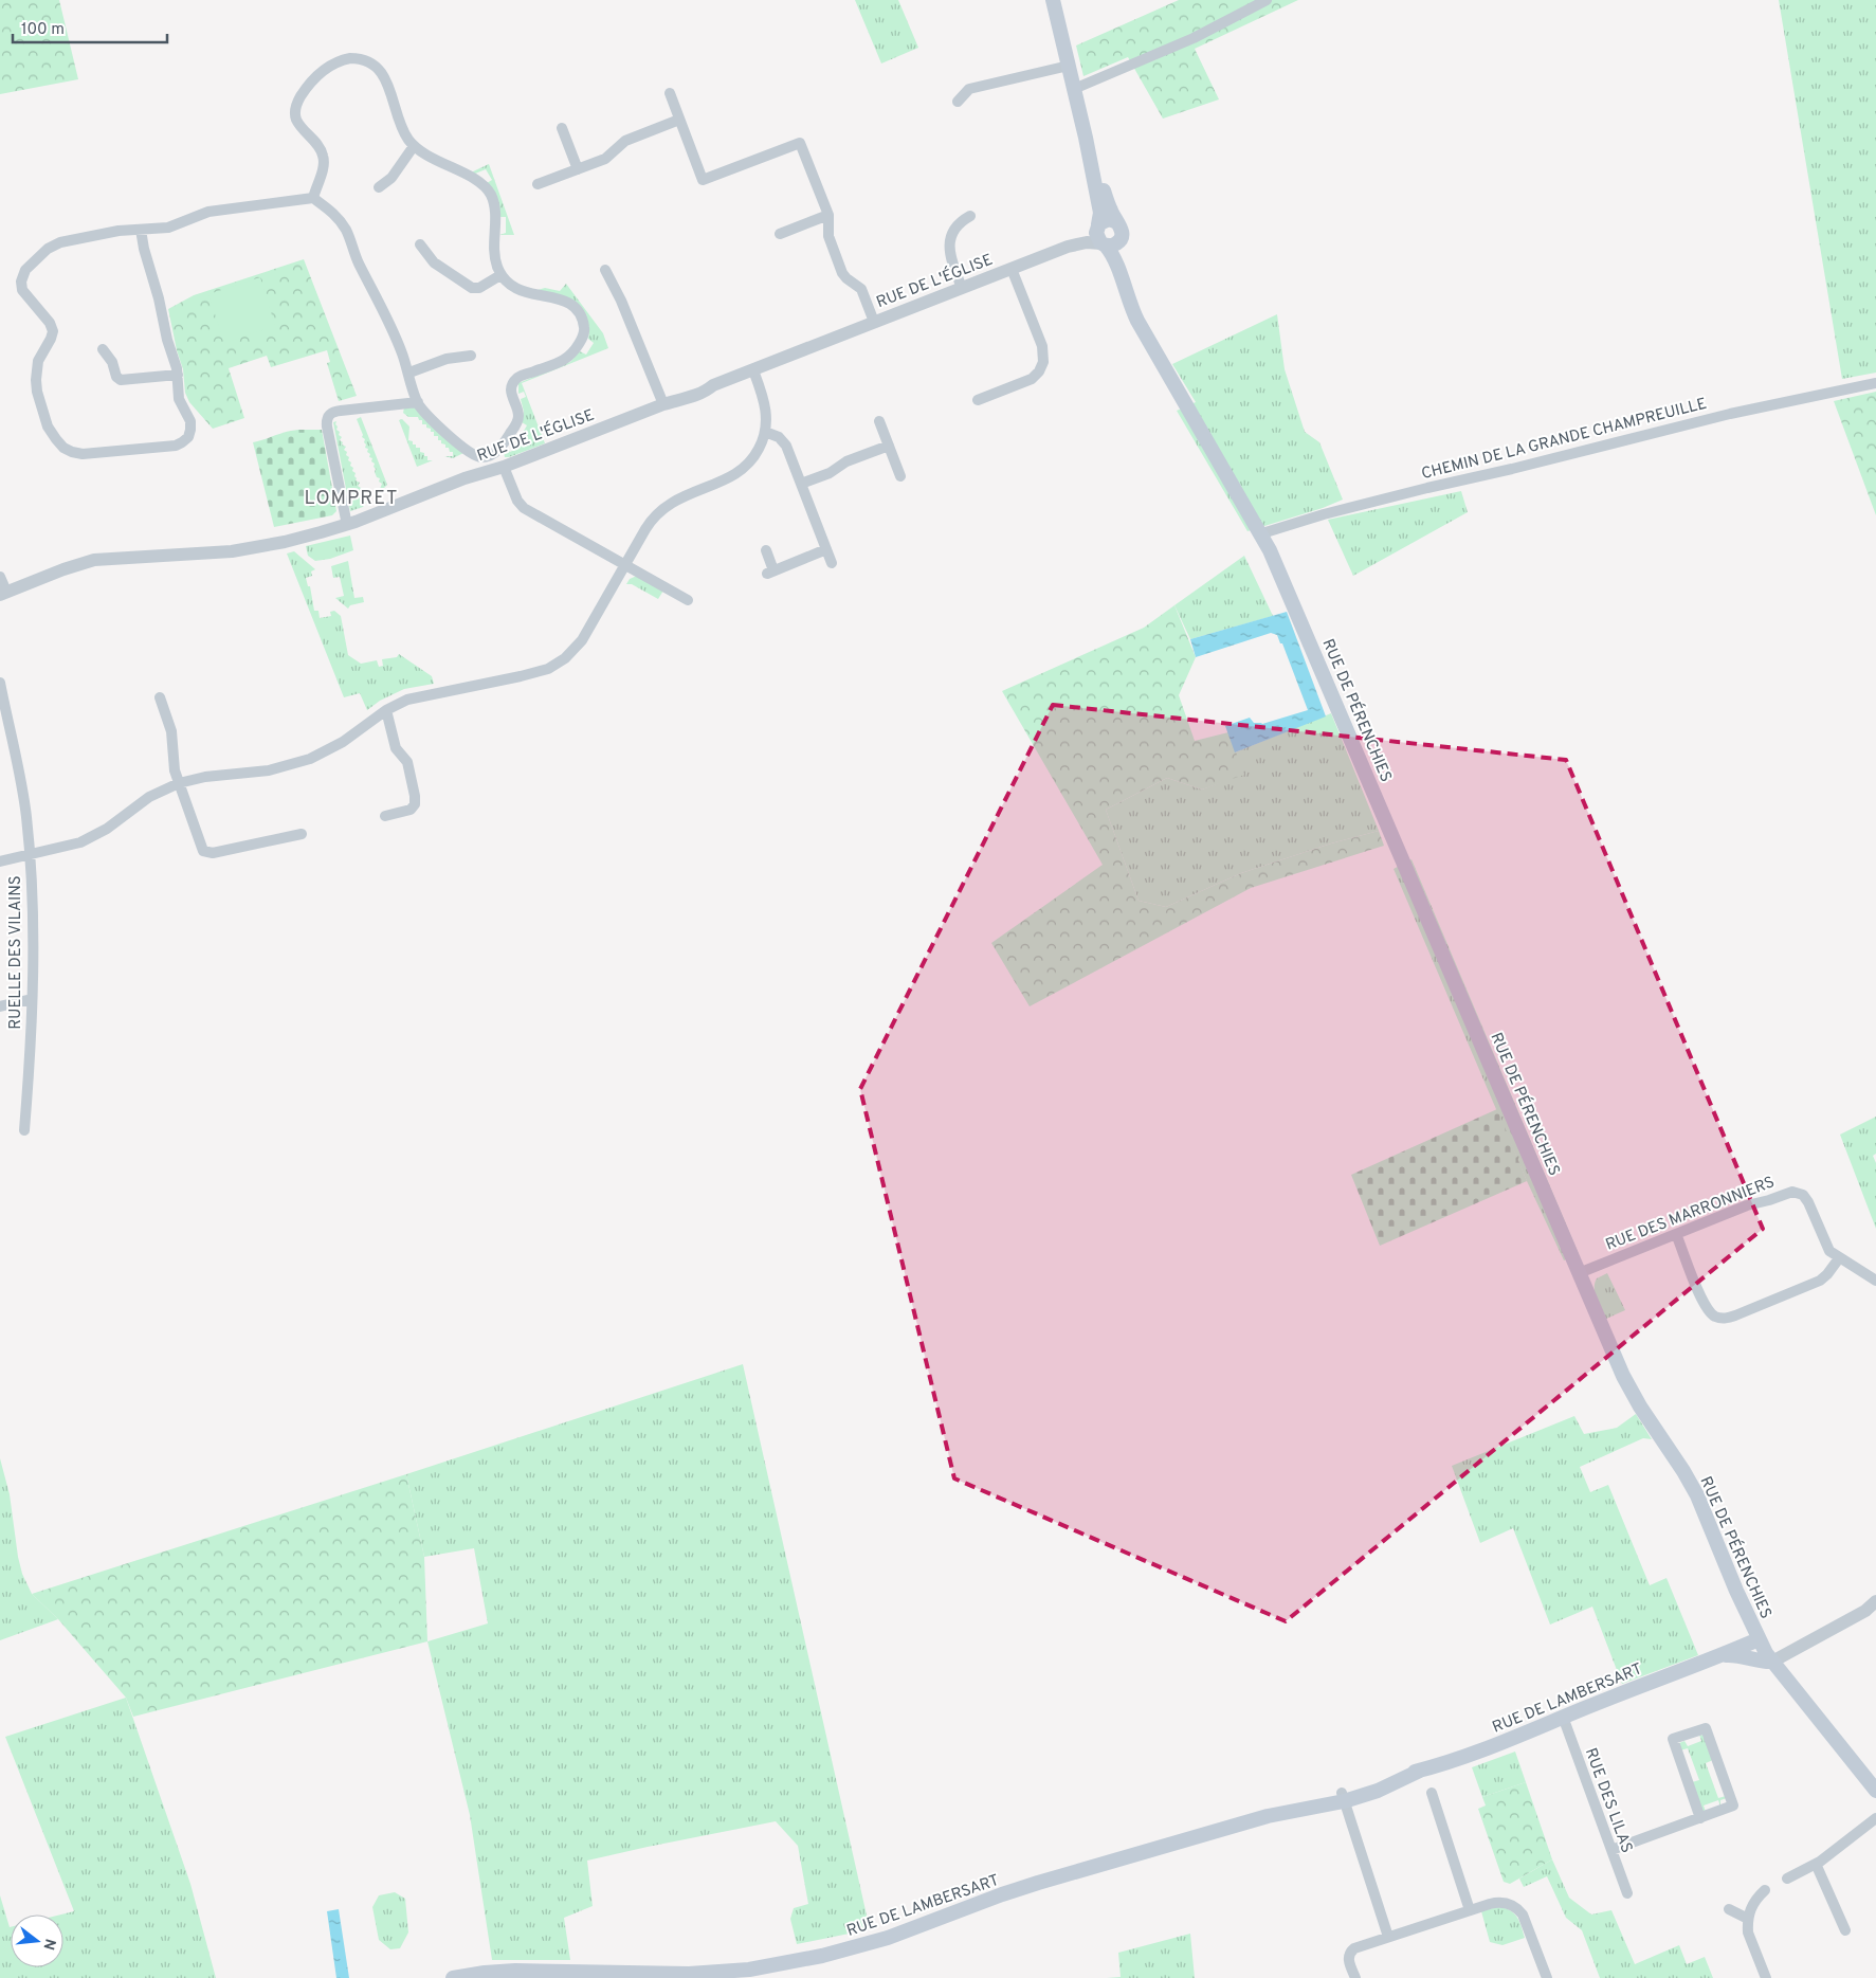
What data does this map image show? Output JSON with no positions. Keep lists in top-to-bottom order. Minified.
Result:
{"streets":{"main road":["RUE DE PÉRENCHIES","RUE DE LAMBERSART"],"street":["RUE DE L'ÉGLISE","CHEMIN DE LA GRANDE CHAMPREUILLE","RUELLE DES VILAINS","RUE DES MARRONNIERS","RUE DES LILAS"]},"crossings":[["CHEMIN DE LA GRANDE CHAMPREUILLE","RUE DE PÉRENCHIES"],["RUE DE PÉRENCHIES","RUE DES MARRONNIERS"],["RUE DE PÉRENCHIES","RUE DE LAMBERSART"],["RUE DE LAMBERSART","RUE DES LILAS"]],"districts":["LOMPRET"],"scale_bar":"100 m","north":"right"}
